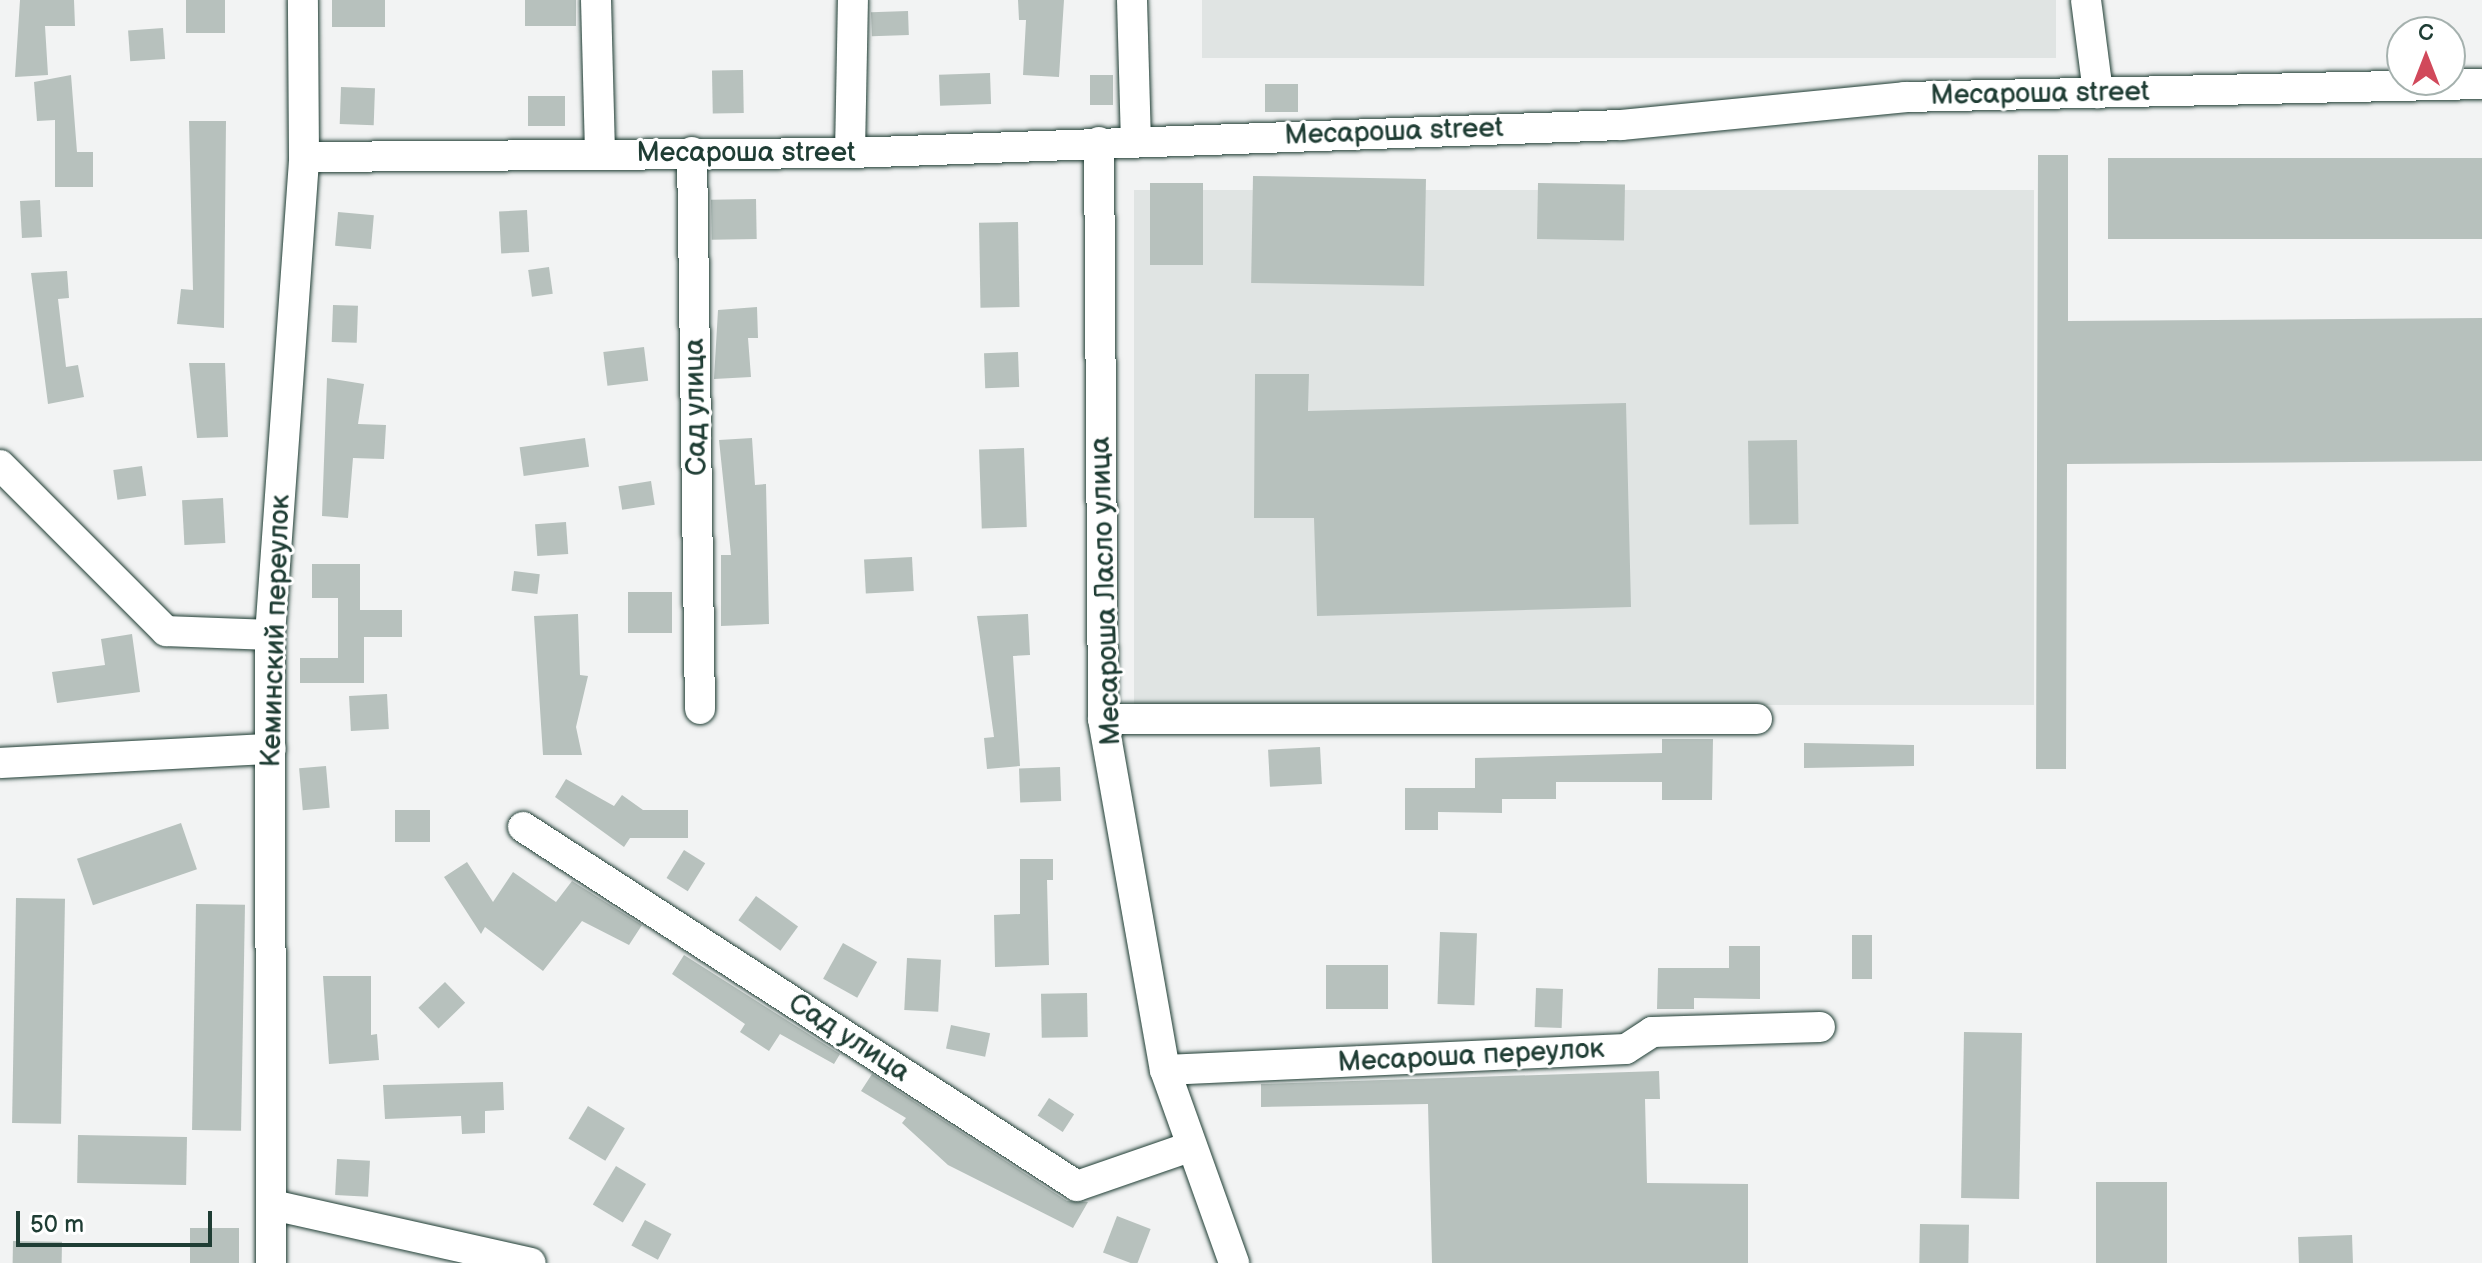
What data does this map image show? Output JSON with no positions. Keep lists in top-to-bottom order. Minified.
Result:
{"streets":{"street":["Месароша street","Сад улица","Месароша Ласло улица","Кеминский переулок","Месароша переулок"]},"crossings":[["Месароша street","Сад улица"],["Месароша street","Месароша Ласло улица"],["Месароша street","Кеминский переулок"],["Сад улица","Месароша Ласло улица"],["Месароша Ласло улица","Месароша переулок"]],"scale_bar":"50 m","north":"top"}
